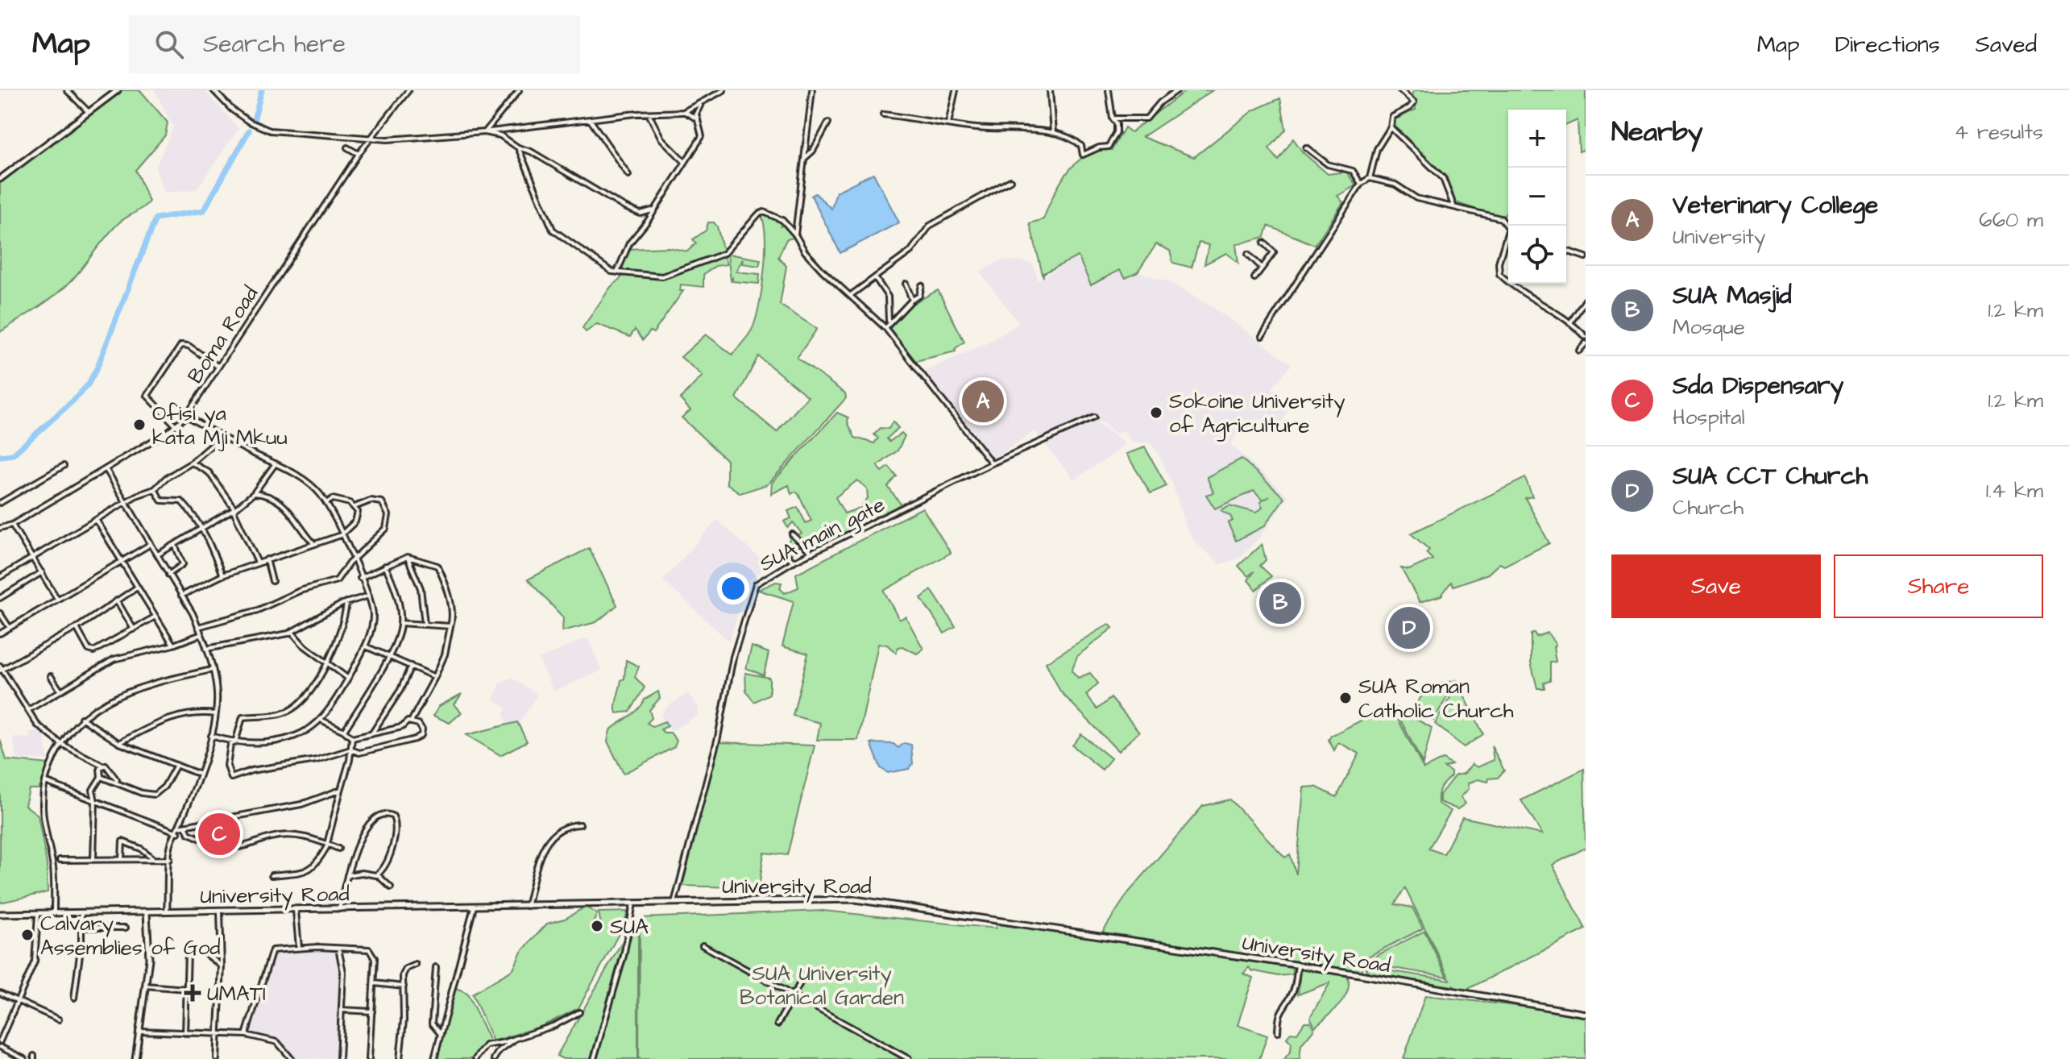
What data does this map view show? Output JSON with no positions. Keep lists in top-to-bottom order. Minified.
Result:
{"streets":{"main road":["University Road"],"street":["Boma Road","SUA main gate"]},"crossings":[["SUA main gate","University Road"]],"parks":["SUA University Botanical Garden"],"places":{"other":["Sokoine University of Agriculture","Ofisi ya kata Mji Mkuu","SUA Roman Catholic Church","SUA","Calvary Assemblies of God"],"health":["UMATI"]},"page":{"header":"Map","search":"Search here","nav":["Map","Directions","Saved"],"heading":["Nearby","4 results"],"map_buttons":["+","−"],"list":[{"mark":"A","name":"Veterinary College","note":"University","value":"660 m"},{"mark":"B","name":"SUA Masjid","note":"Mosque","value":"1.2 km"},{"mark":"C","name":"Sda Dispensary","note":"Hospital","value":"1.2 km"},{"mark":"D","name":"SUA CCT Church","note":"Church","value":"1.4 km"}],"pins":["A","B","D","C"],"buttons":["Save","Share"]}}
